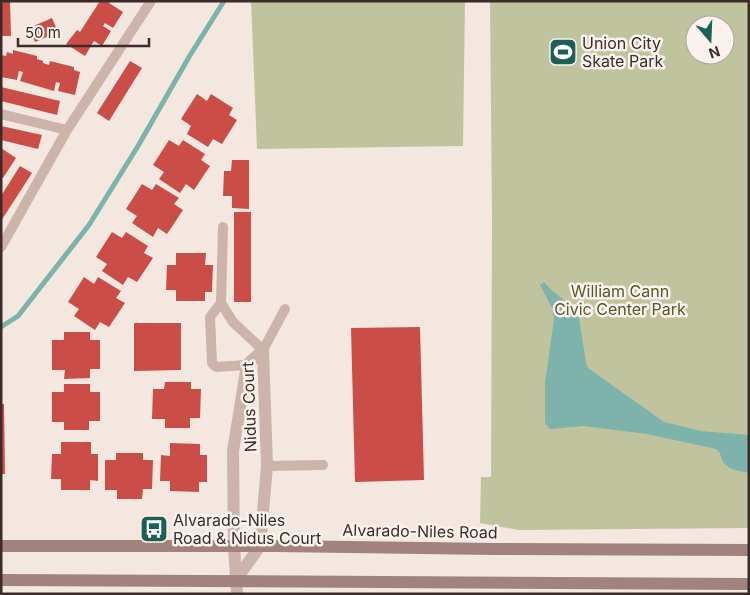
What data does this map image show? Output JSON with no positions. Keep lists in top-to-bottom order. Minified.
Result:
{"streets":{"main road":["Alvarado-Niles Road"],"street":["Nidus Court"]},"crossings":[["Nidus Court","Alvarado-Niles Road"]],"parks":["William Cann Civic Center Park"],"places":{"sports":["Union City Skate Park"],"bus stop":["Alvarado-Niles Road & Nidus Court"]},"scale_bar":"50 m","north":"bottom"}
